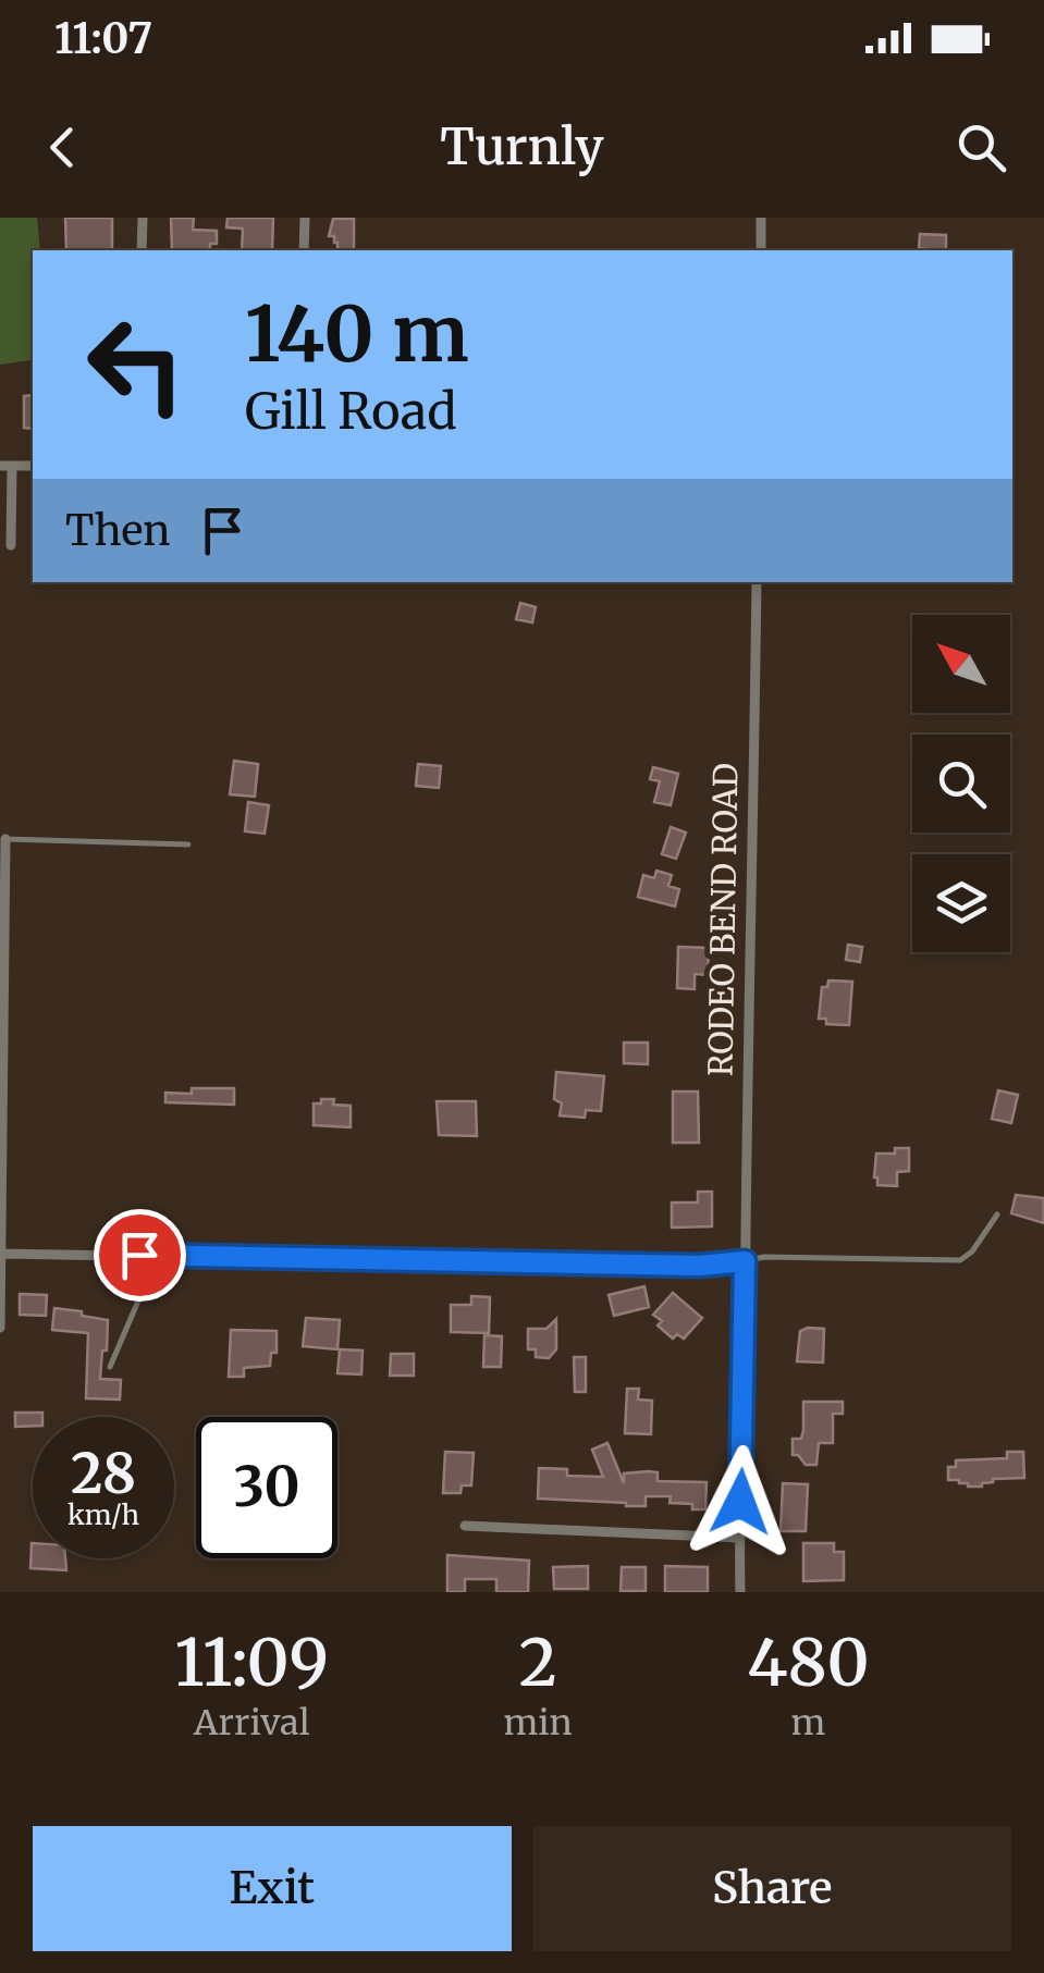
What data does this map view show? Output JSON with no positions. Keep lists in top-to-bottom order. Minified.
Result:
{"streets":{"street":["RODEO BEND ROAD"]},"north":"top left","page":{"status":"11:07","header":"Turnly","turn":["140 m","Gill Road"],"then":"Then","speed":"28 km/h","limit":"30","eta":["11:09","Arrival","2","min","480","m"],"buttons":["Exit","Share"]}}
